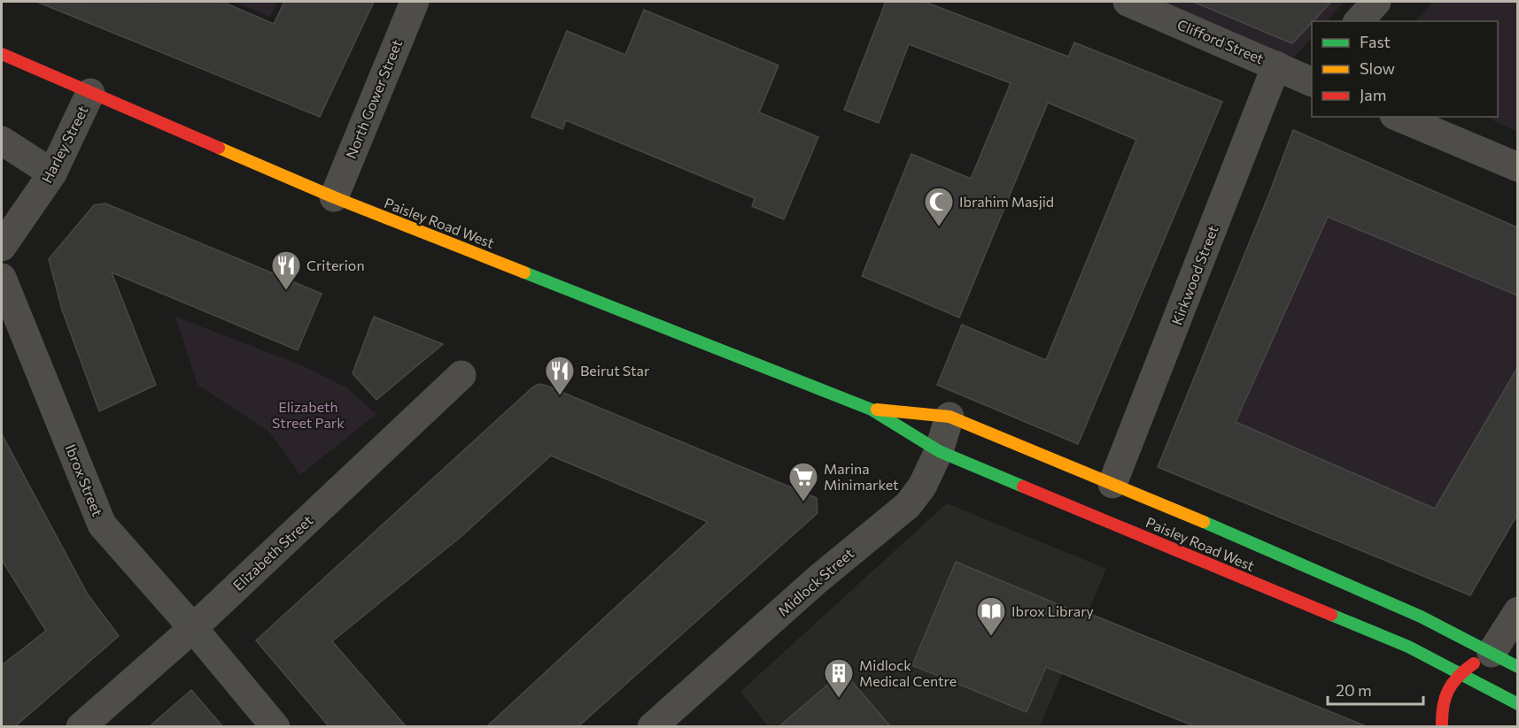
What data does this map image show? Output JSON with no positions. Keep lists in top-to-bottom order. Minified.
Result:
{"streets":{"main road":["Paisley Road West"],"street":["Clifford Street","North Gower Street","Harley Street","Kirkwood Street","Ibrox Street","Elizabeth Street","Midlock Street"]},"crossings":[["Clifford Street","Kirkwood Street"],["North Gower Street","Paisley Road West"],["Harley Street","Paisley Road West"],["Paisley Road West","Kirkwood Street"],["Paisley Road West","Midlock Street"],["Ibrox Street","Elizabeth Street"]],"parks":["Elizabeth Street Park"],"places":{"mosque":["Ibrahim Masjid"],"restaurant":["Criterion","Beirut Star"],"supermarket":["Marina Minimarket"],"library":["Ibrox Library"],"building":["Midlock Medical Centre"]},"legend":["Fast","Slow","Jam"],"scale_bar":"20 m"}
